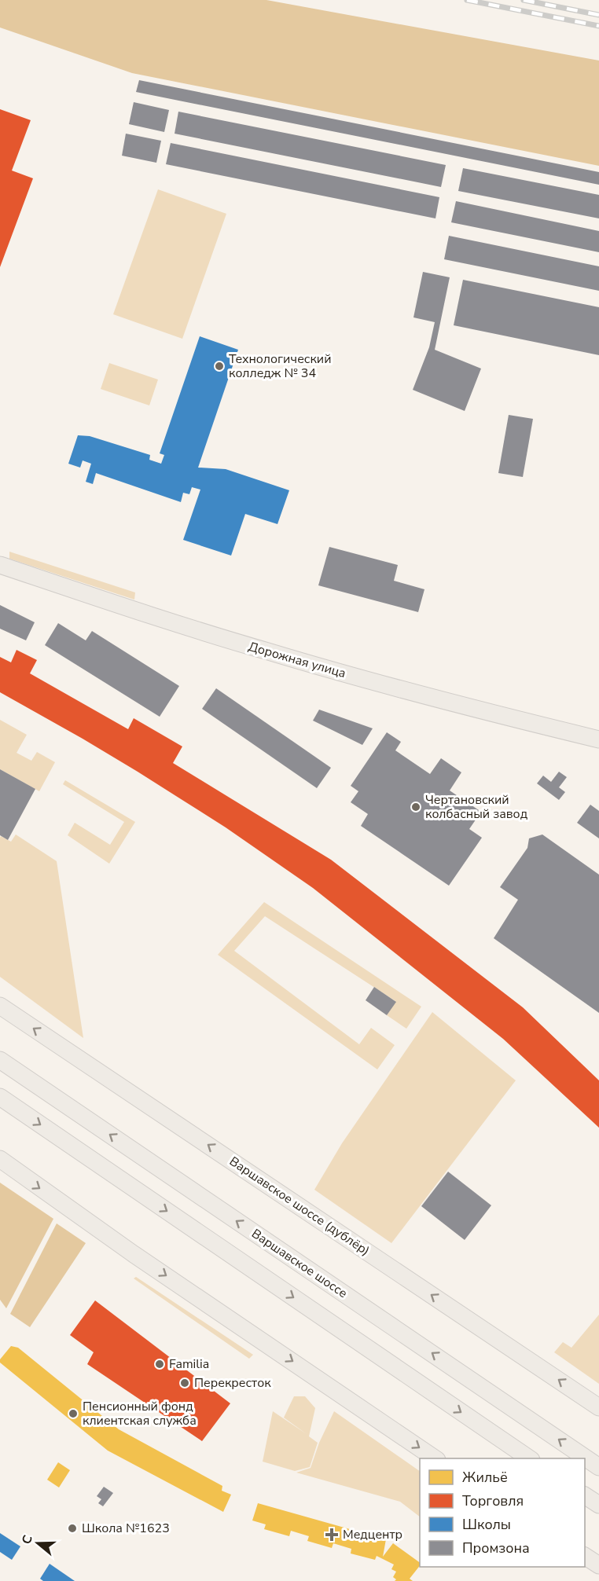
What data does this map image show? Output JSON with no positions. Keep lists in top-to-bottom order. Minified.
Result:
{"streets":{"main road":["Дорожная улица","Варшавское шоссе (дублёр)","Варшавское шоссе"]},"places":{"other":["Технологический колледж № 34","Чертановский колбасный завод","Familia","Перекресток","Пенсионный фонд клиентская служба","Школа №1623"],"health":["Медцентр"]},"legend":["Жильё","Торговля","Школы","Промзона"],"north":"left"}
